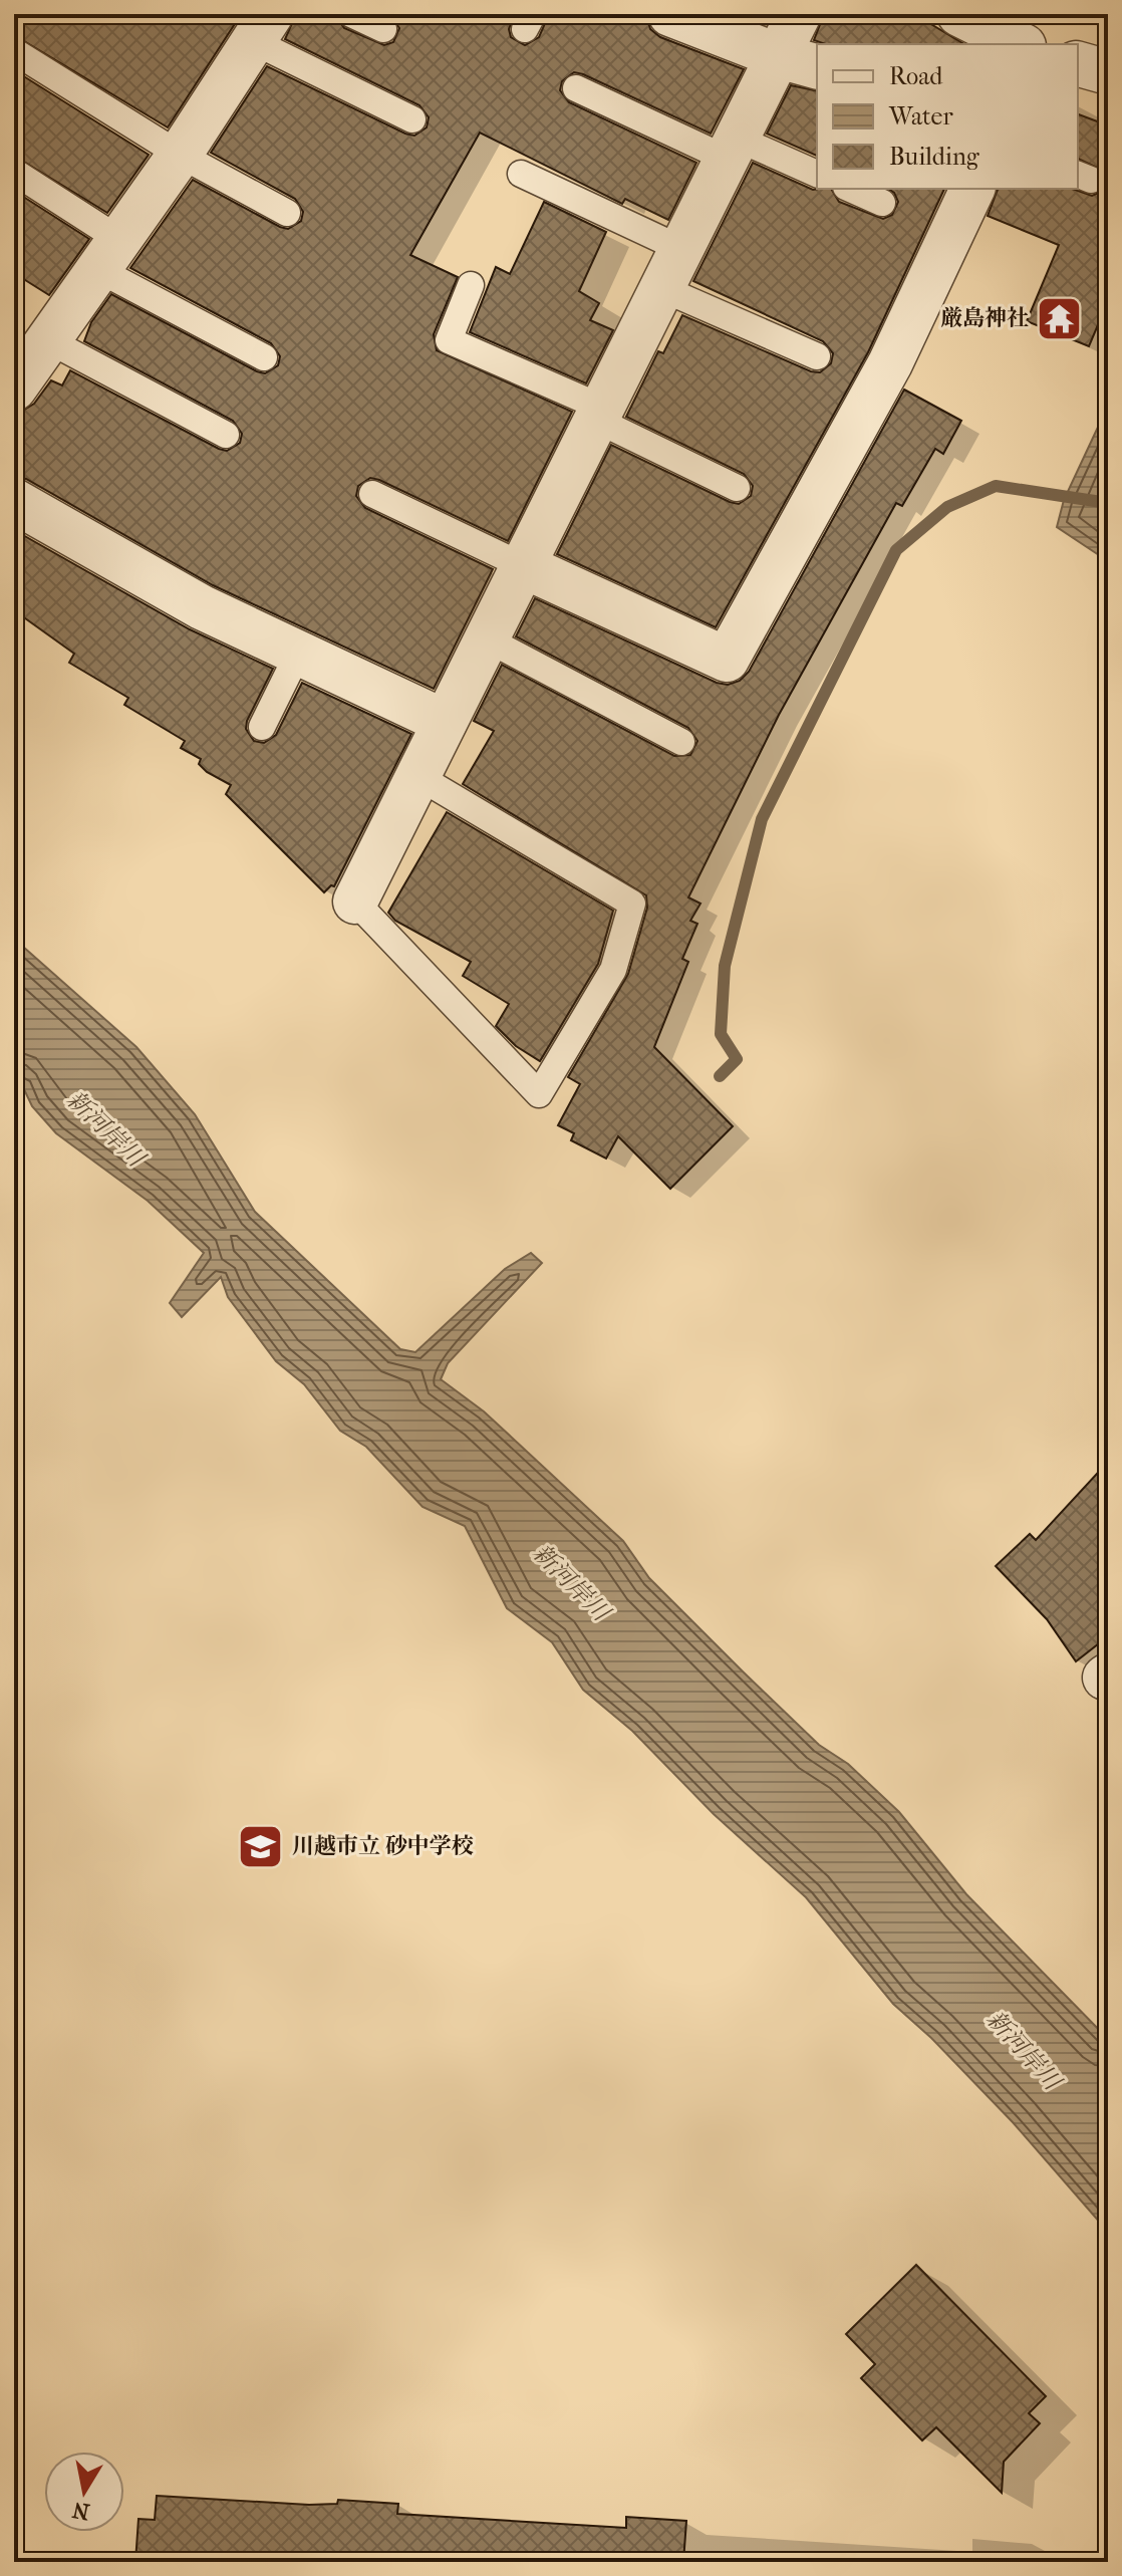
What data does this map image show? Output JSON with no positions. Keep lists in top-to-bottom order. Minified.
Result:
{"water":["新河岸川"],"places":{"temple":["厳島神社"],"school or university":["川越市立 砂中学校"]},"legend":["Road","Water","Building"],"north":"bottom"}
